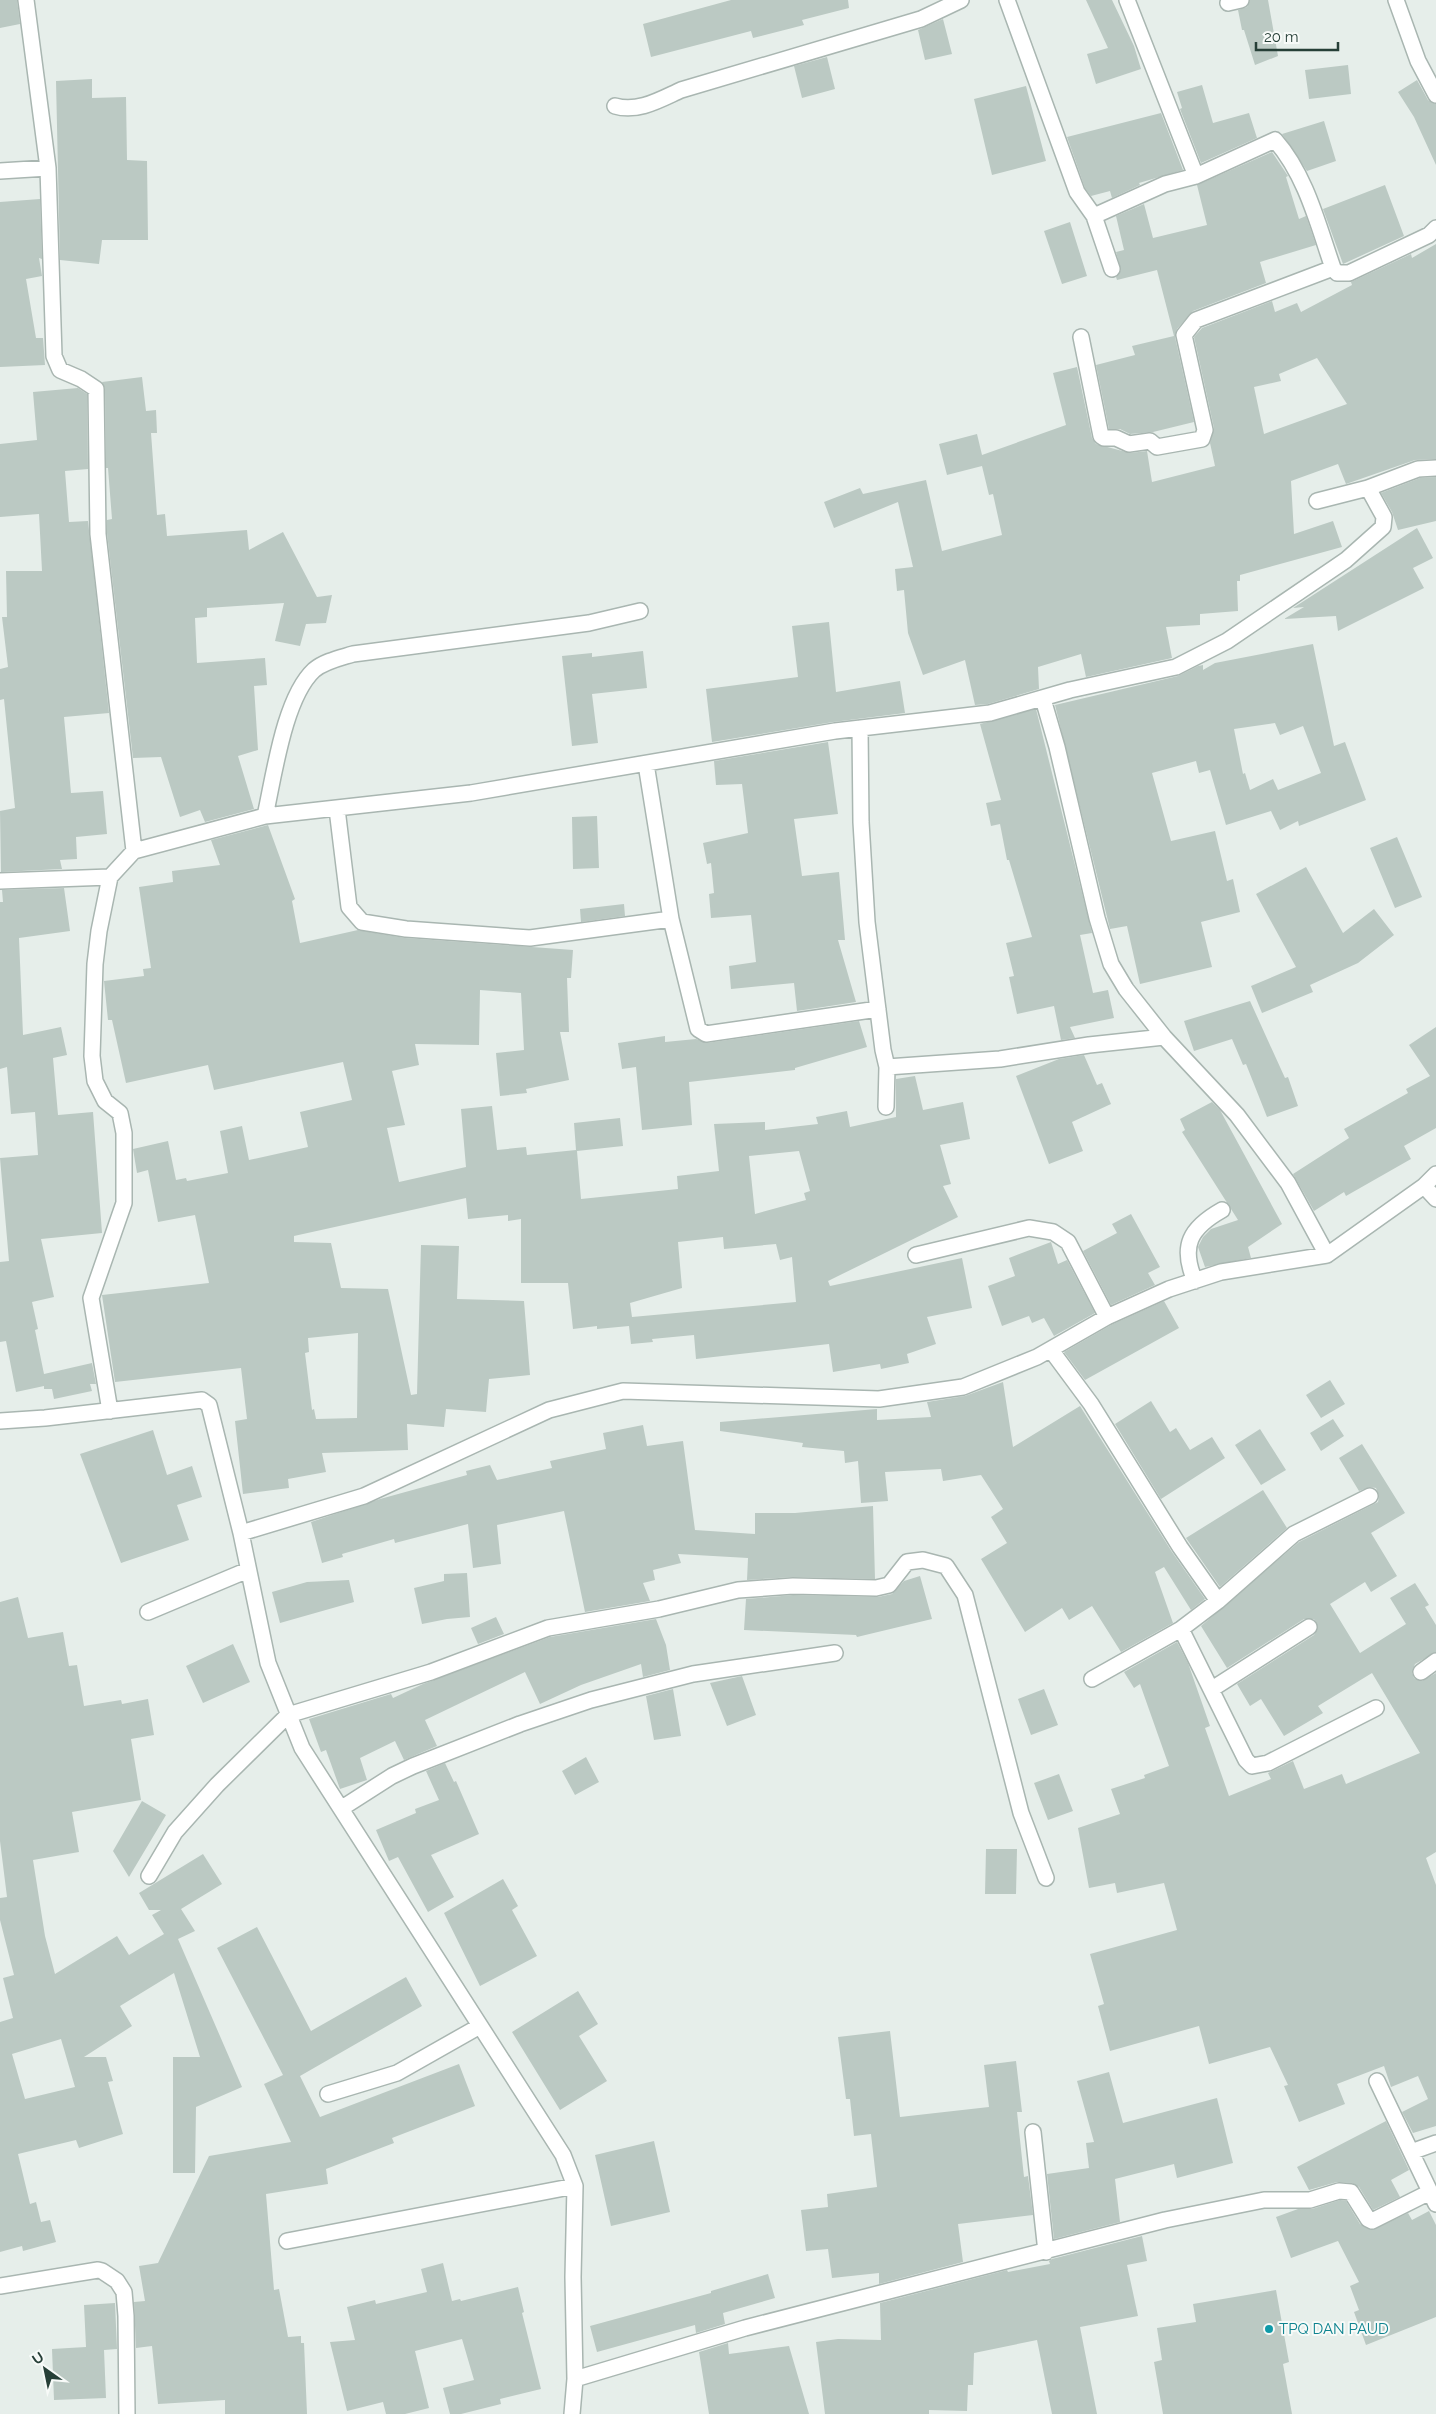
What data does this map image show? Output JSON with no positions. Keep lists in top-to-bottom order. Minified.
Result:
{"places":["TPQ DAN PAUD"],"scale_bar":"20 m","north":"top left"}
